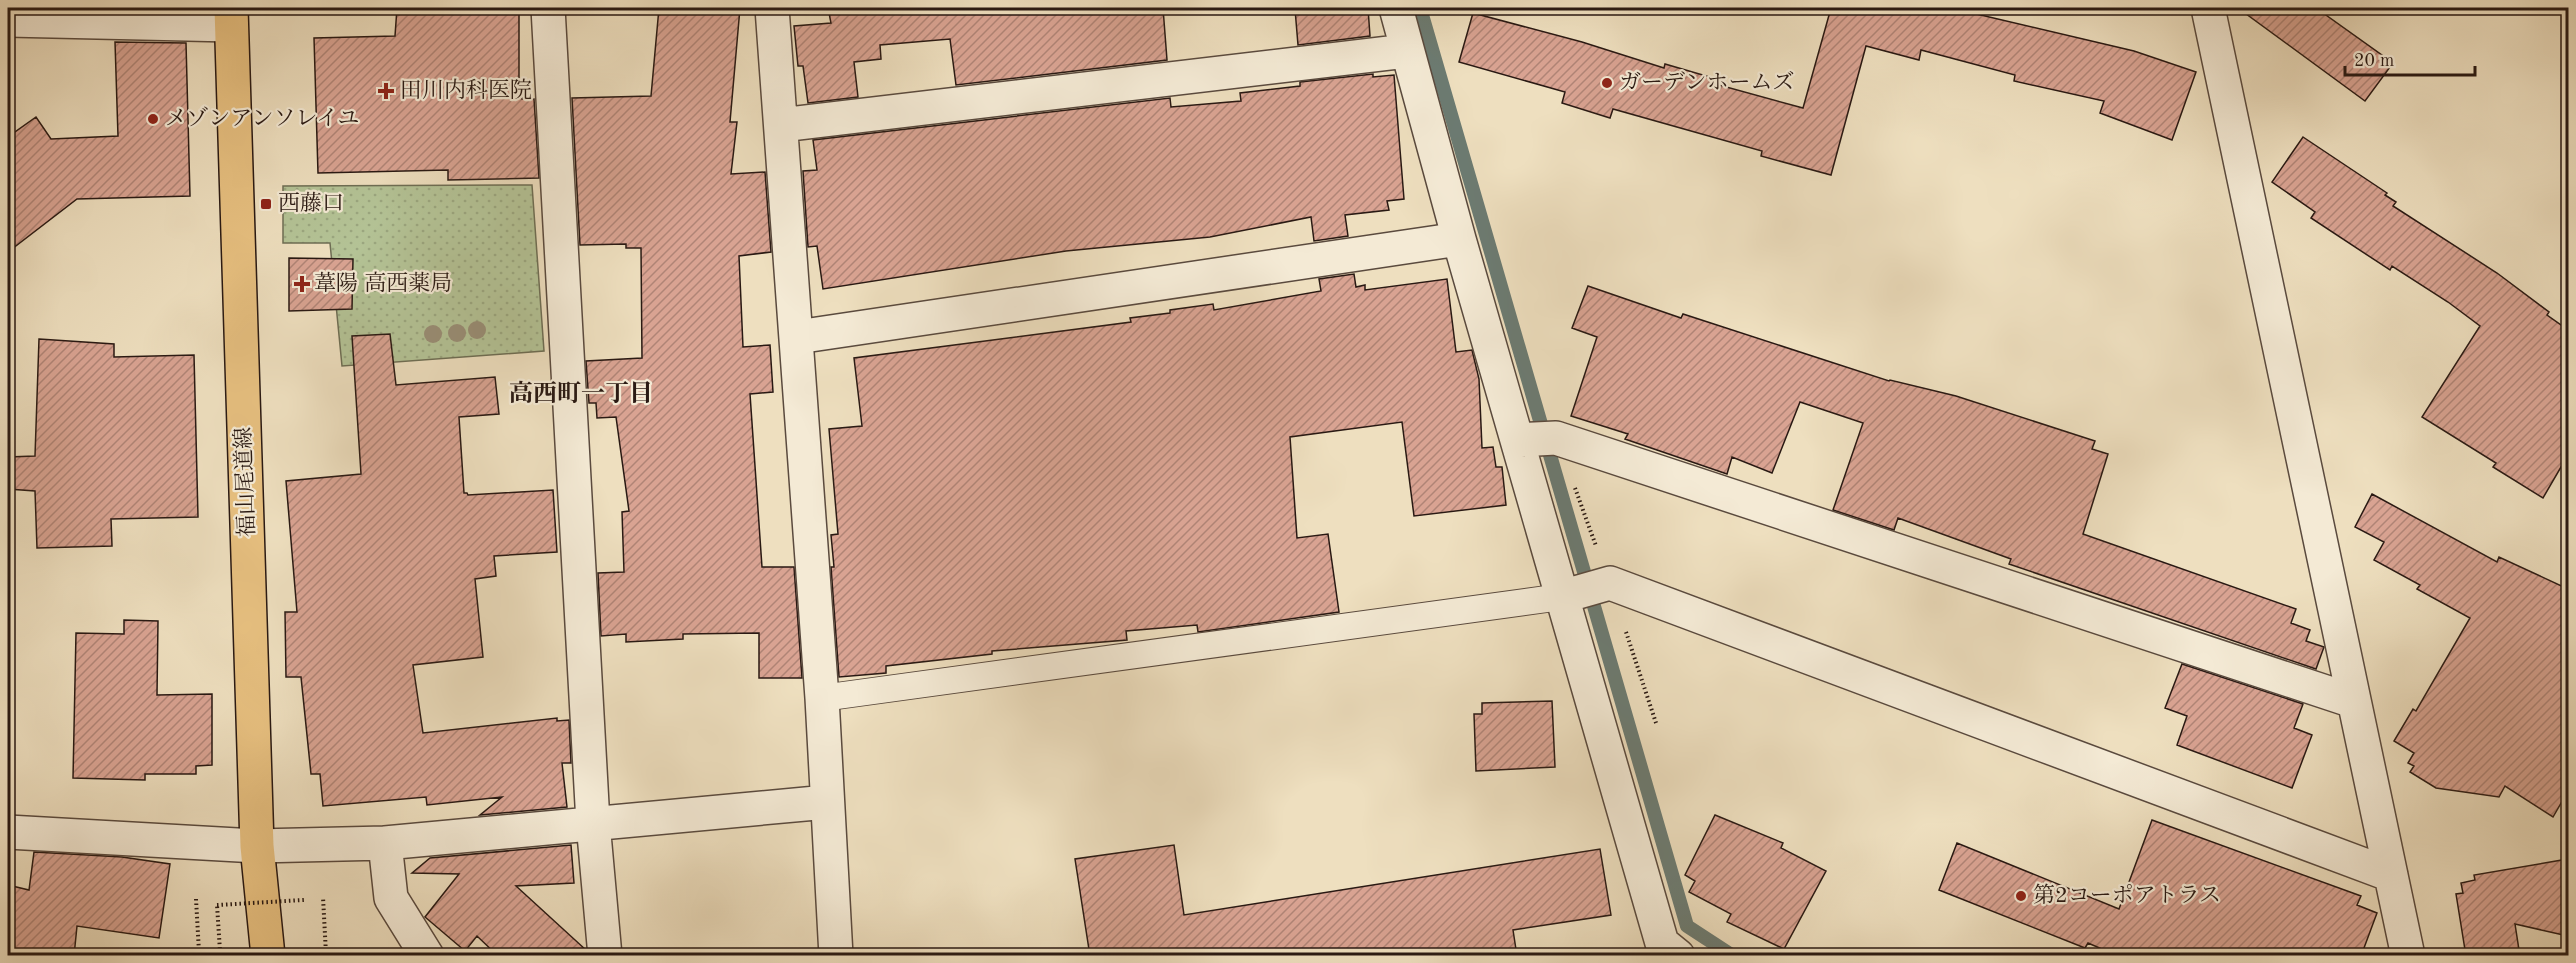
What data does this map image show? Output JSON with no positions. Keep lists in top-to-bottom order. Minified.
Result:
{"streets":{"main road":["福山尾道線"]},"districts":["高西町一丁目"],"places":{"other":["ガーデンホームズ","メゾンアンソレイユ","第2コーポアトラス"],"health":["田川内科医院","葦陽 高西薬局"],"transit":["西藤口"]},"scale_bar":"20 m"}
